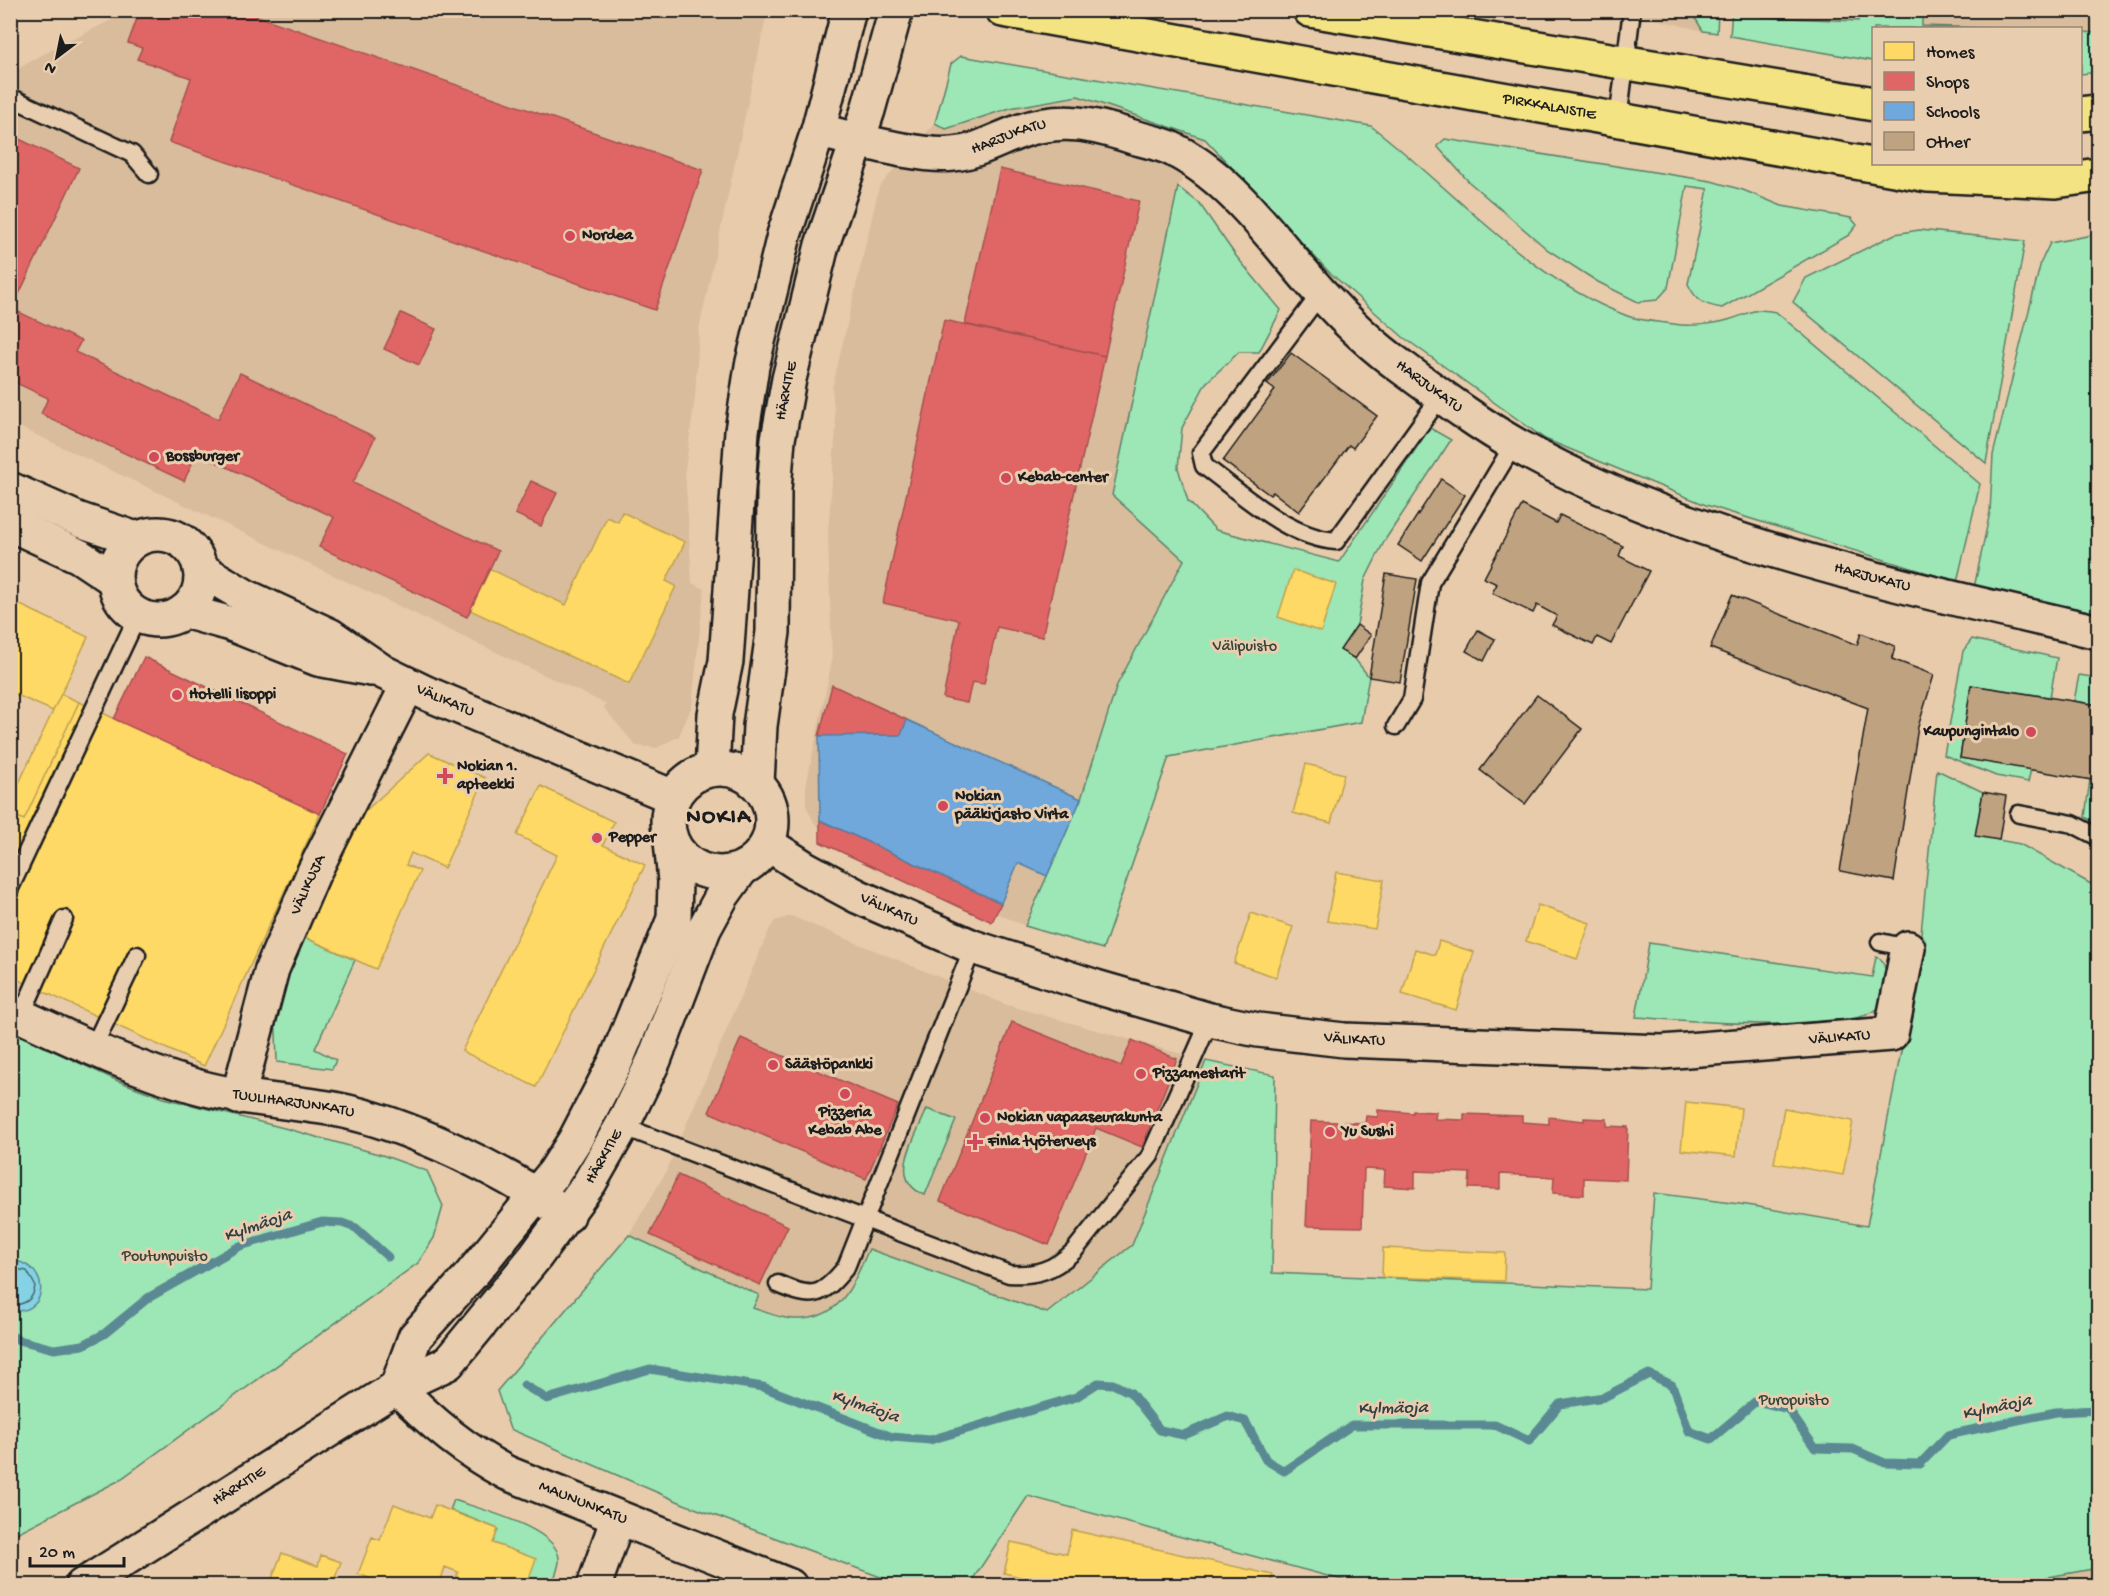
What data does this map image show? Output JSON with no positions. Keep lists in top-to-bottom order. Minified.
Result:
{"streets":{"main road":["PIRKKALAISTIE"],"street":["HARJUKATU","HÄRKITIE","VÄLIKATU","VÄLIKUJA","TUULIHARJUNKATU","MAUNUNKATU"]},"crossings":[["HARJUKATU","HÄRKITIE"],["HÄRKITIE","VÄLIKATU"],["HÄRKITIE","TUULIHARJUNKATU"],["HÄRKITIE","MAUNUNKATU"],["VÄLIKATU","VÄLIKUJA"],["VÄLIKUJA","TUULIHARJUNKATU"]],"districts":["NOKIA"],"water":["Kylmäoja"],"parks":["Välipuisto","Poutunpuisto","Puropuisto"],"places":{"other":["Nordea","Bossburger","Kebab-center","Hotelli Iisoppi","Kaupungintalo","Nokian pääkirjasto Virta","Pepper","Säästöpankki","Pizzamestarit","Pizzeria Kebab Abe","Nokian vapaaseurakunta","Yu Sushi"],"health":["Nokian 1. apteekki","Finla työterveys"]},"legend":["Homes","Shops","Schools","Other"],"scale_bar":"20 m","north":"bottom left"}
